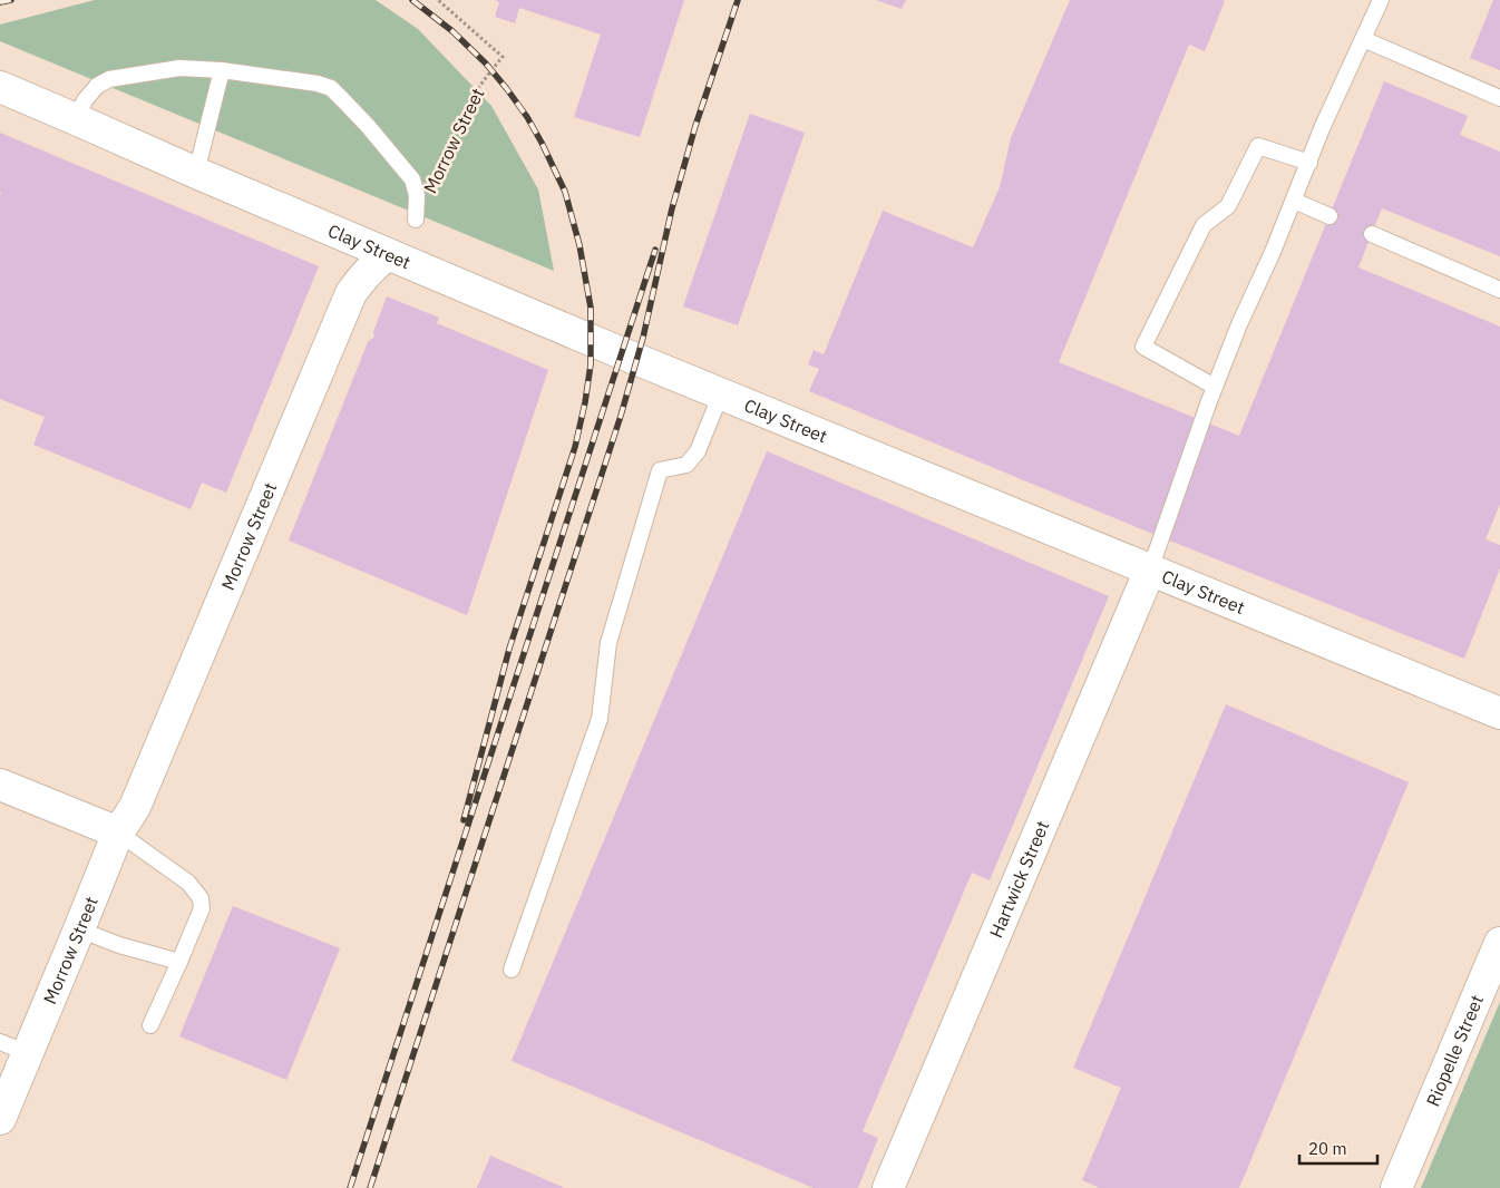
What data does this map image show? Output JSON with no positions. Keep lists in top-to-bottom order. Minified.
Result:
{"streets":{"street":["Morrow Street","Clay Street","Hartwick Street","Riopelle Street"]},"crossings":[["Morrow Street","Clay Street"],["Clay Street","Hartwick Street"]],"scale_bar":"20 m"}
